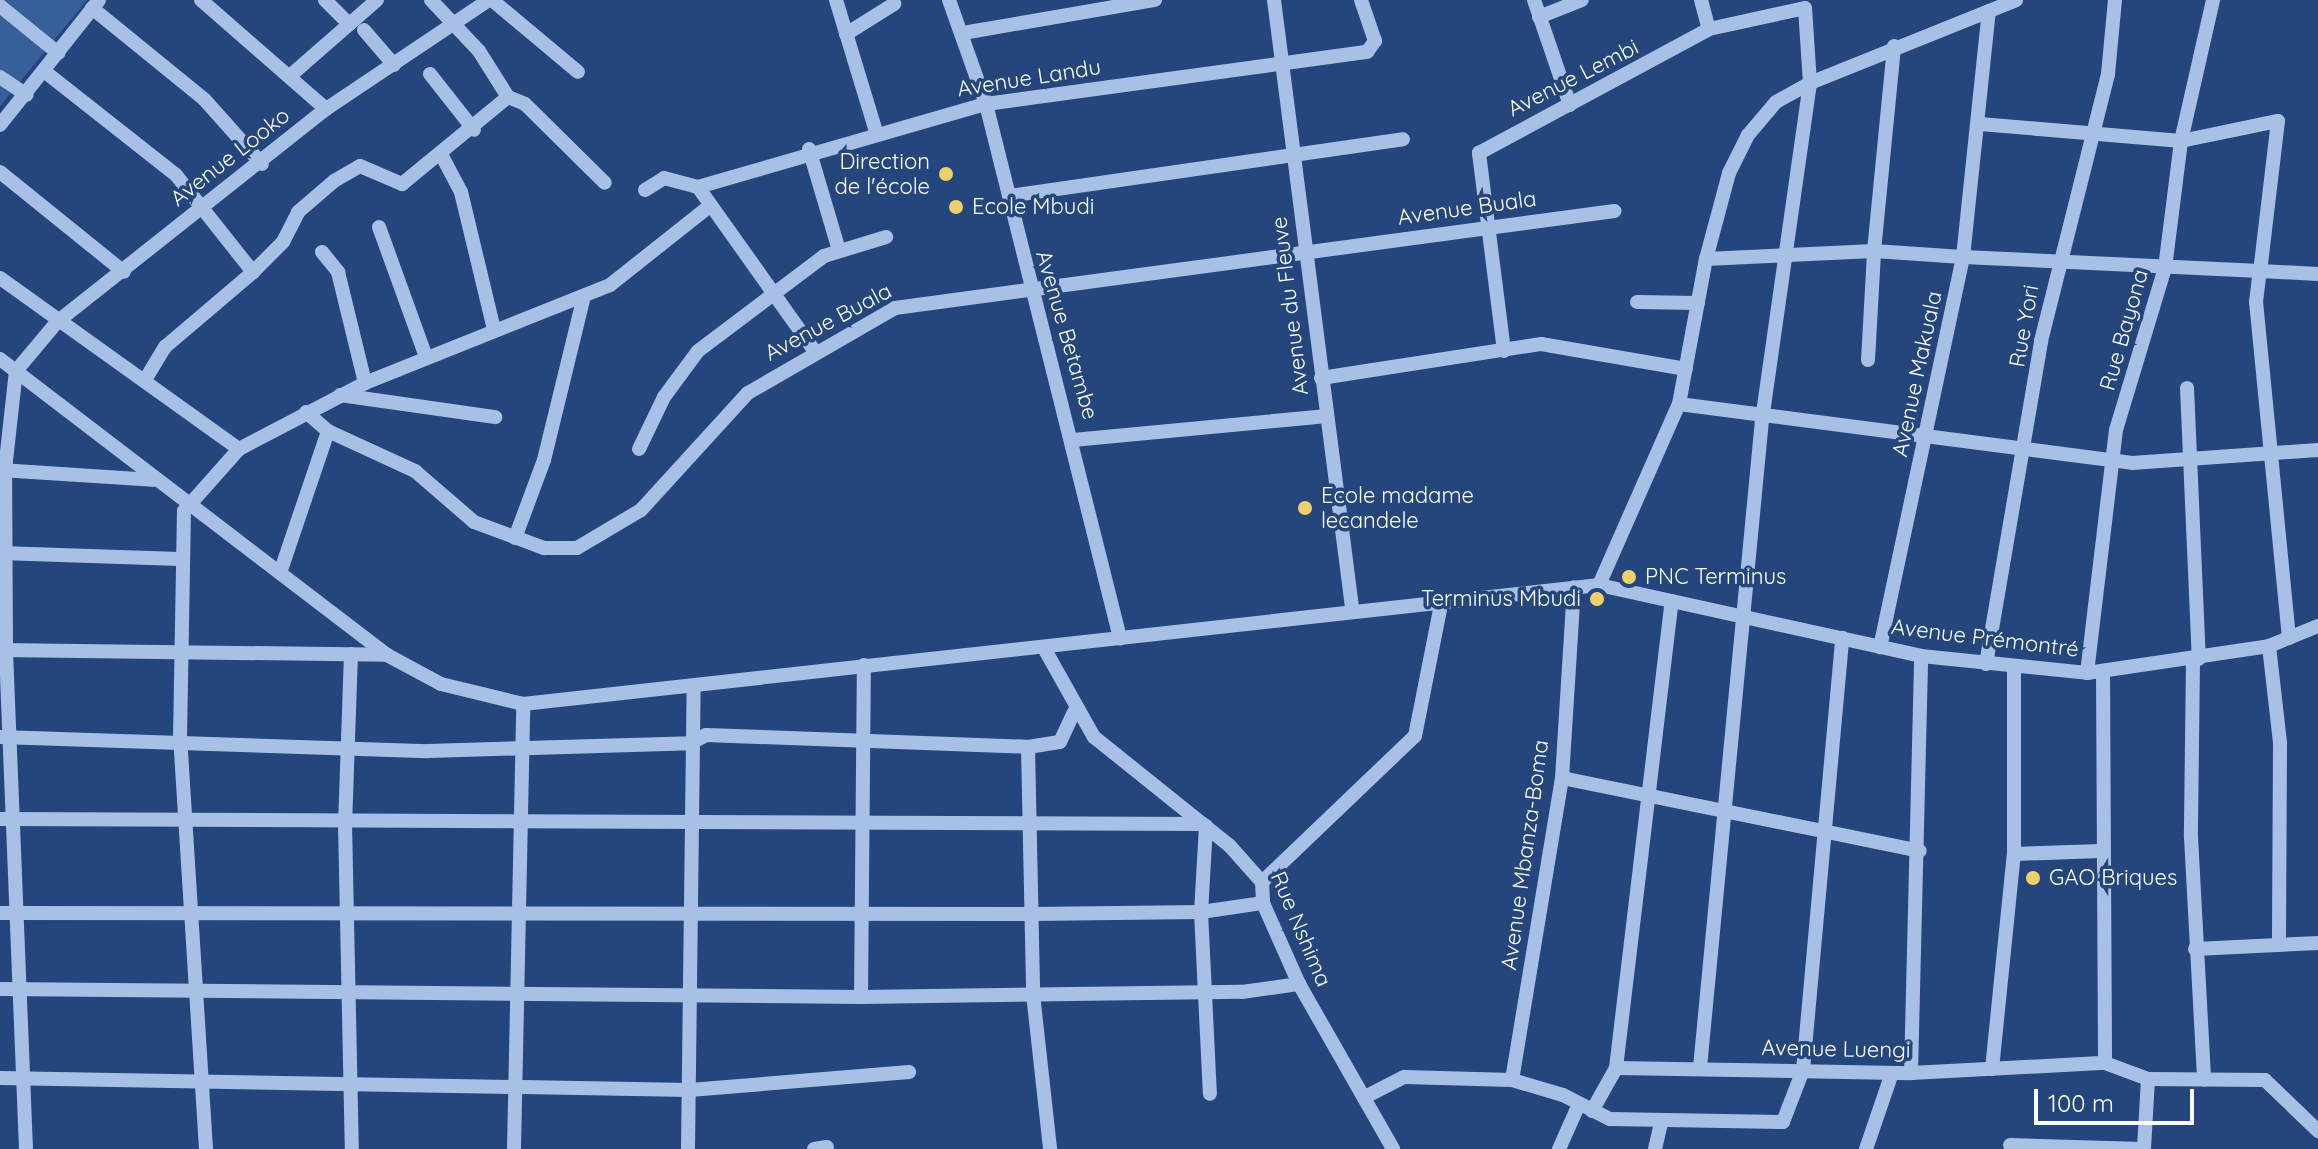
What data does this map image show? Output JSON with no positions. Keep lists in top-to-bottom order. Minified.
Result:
{"streets":{"street":["Avenue Landu","Avenue Lembi","Avenue Looko","Avenue Buala","Avenue du Fleuve","Rue Yori","Rue Bayona","Avenue Betambe","Avenue Makuala","Avenue Prémontré","Avenue Mbanza-Boma","Rue Nshima","Avenue Luengi"]},"crossings":[["Avenue Landu","Avenue du Fleuve"],["Avenue Landu","Avenue Betambe"],["Avenue Lembi","Avenue Buala"],["Avenue Looko","Avenue Prémontré"],["Avenue Buala","Avenue du Fleuve"],["Avenue Buala","Avenue Betambe"],["Avenue du Fleuve","Avenue Prémontré"],["Rue Yori","Avenue Prémontré"],["Rue Bayona","Avenue Prémontré"],["Avenue Betambe","Avenue Prémontré"],["Avenue Makuala","Avenue Prémontré"],["Avenue Prémontré","Avenue Mbanza-Boma"],["Avenue Prémontré","Rue Nshima"]],"places":["Direction de l'école","Ecole Mbudi","Ecole madame lecandele","PNC Terminus","Terminus Mbudi","GAO Briques"],"scale_bar":"100 m"}
